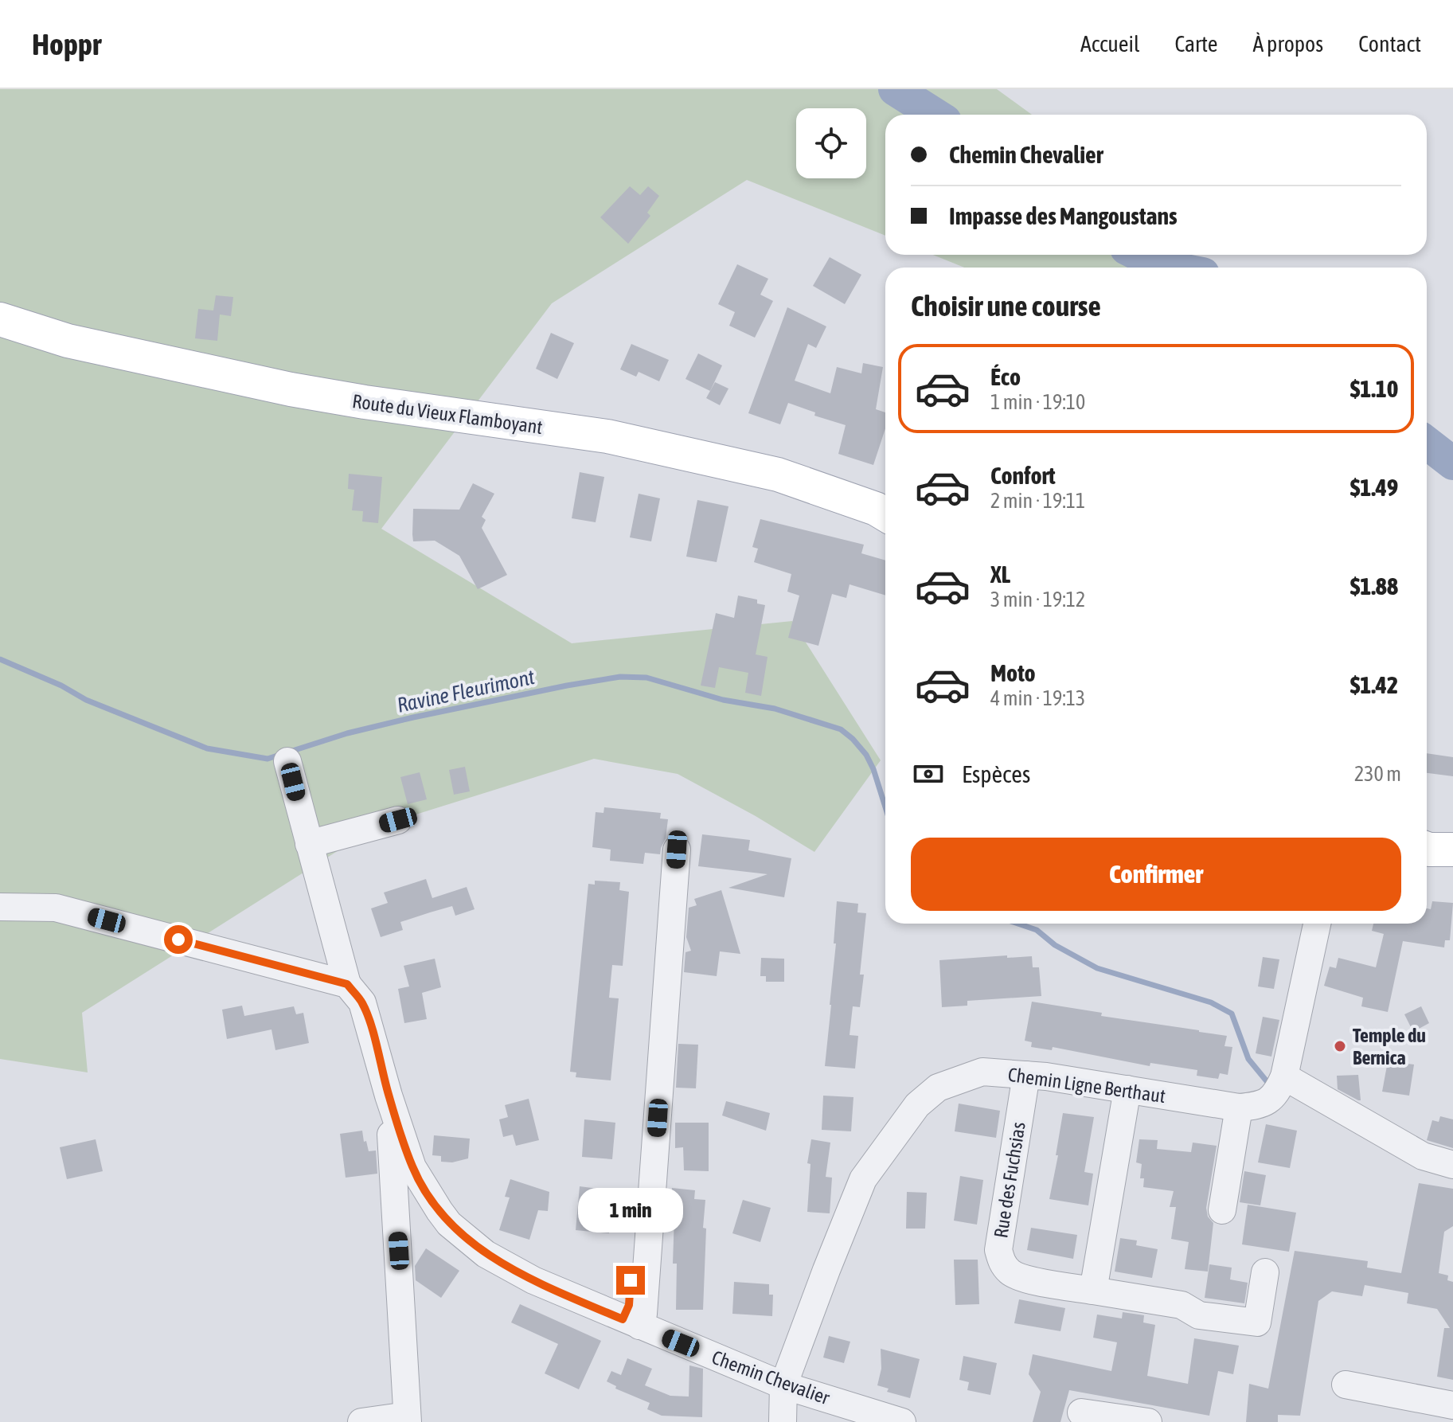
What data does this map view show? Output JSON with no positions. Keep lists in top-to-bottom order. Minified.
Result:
{"streets":{"main road":["Route du Vieux Flamboyant"],"street":["Chemin Ligne Berthaut","Rue des Fuchsias","Chemin Chevalier"]},"crossings":[["Chemin Ligne Berthaut","Rue des Fuchsias"],["Chemin Ligne Berthaut","Chemin Chevalier"]],"water":["Ravine Fleurimont"],"places":["Temple du Bernica"],"page":{"header":"Hoppr","nav":["Accueil","Carte","À propos","Contact"],"banner":["Chemin Chevalier","Impasse des Mangoustans"],"heading":"Choisir une course","list":[{"name":"Éco","note":"1 min · 19:10","value":"$1.10"},{"name":"Confort","note":"2 min · 19:11","value":"$1.49"},{"name":"XL","note":"3 min · 19:12","value":"$1.88"},{"name":"Moto","note":"4 min · 19:13","value":"$1.42"}],"pay":["Espèces","230 m"],"buttons":"Confirmer","bubble":"1 min"}}
